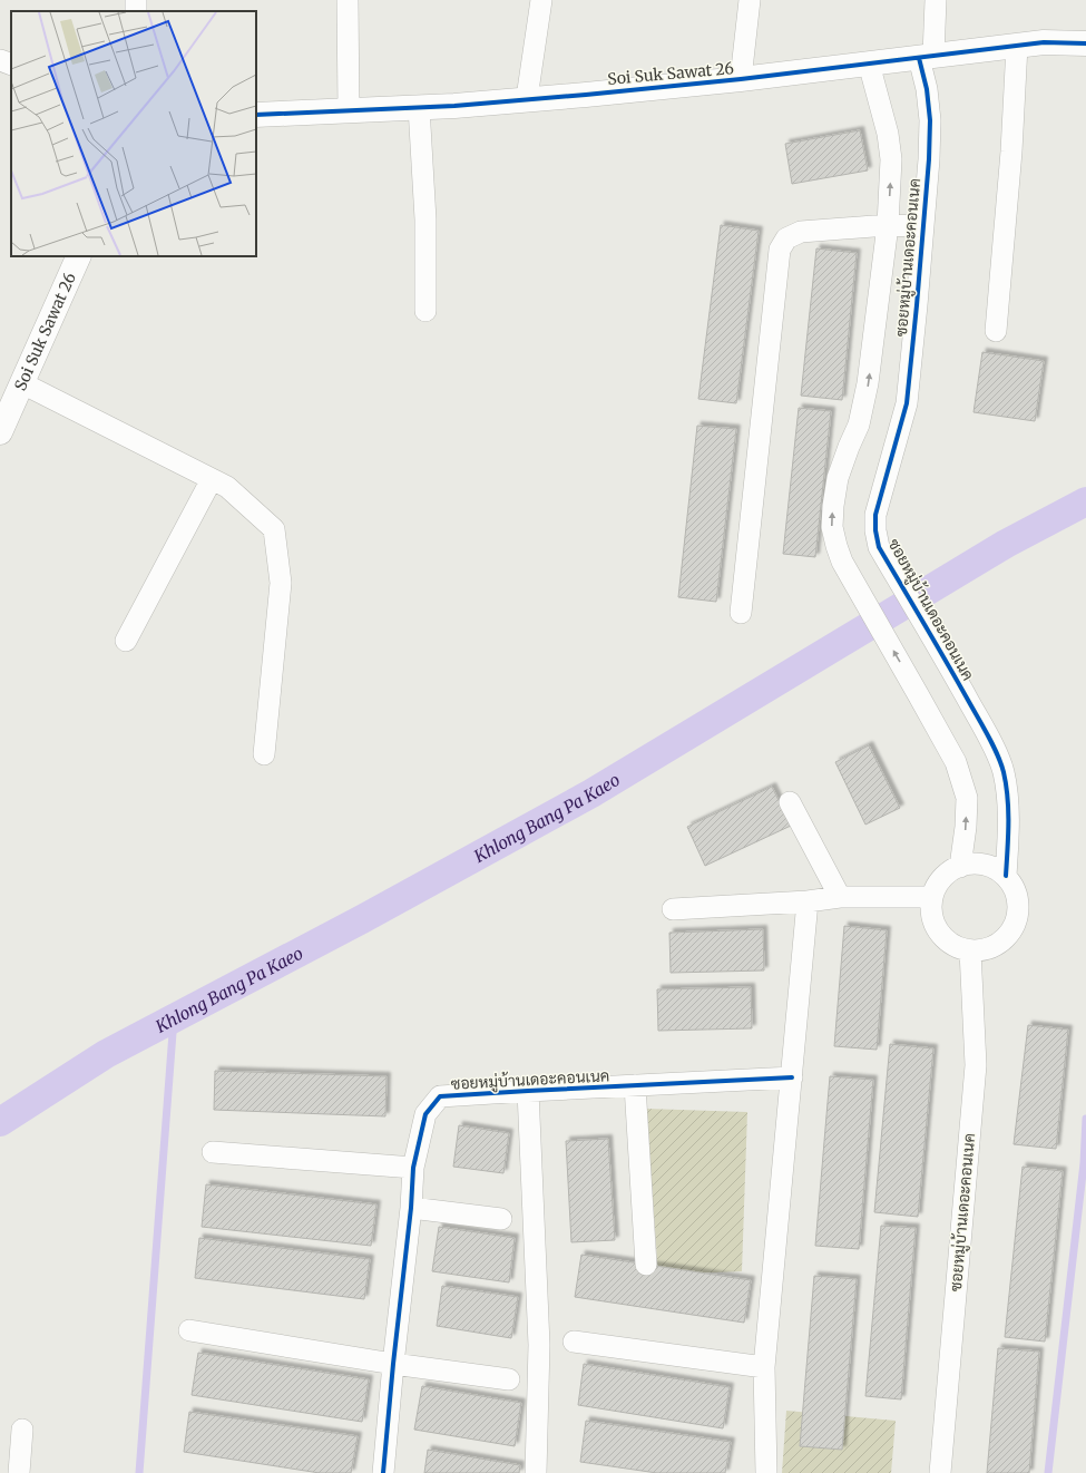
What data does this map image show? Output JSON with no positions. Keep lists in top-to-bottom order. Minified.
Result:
{"streets":{"street":["Soi Suk Sawat 26","ซอยหมู่บ้านเดอะคอนเนค"]},"crossings":[["Soi Suk Sawat 26","ซอยหมู่บ้านเดอะคอนเนค"]],"water":["Khlong Bang Pa Kaeo"]}
